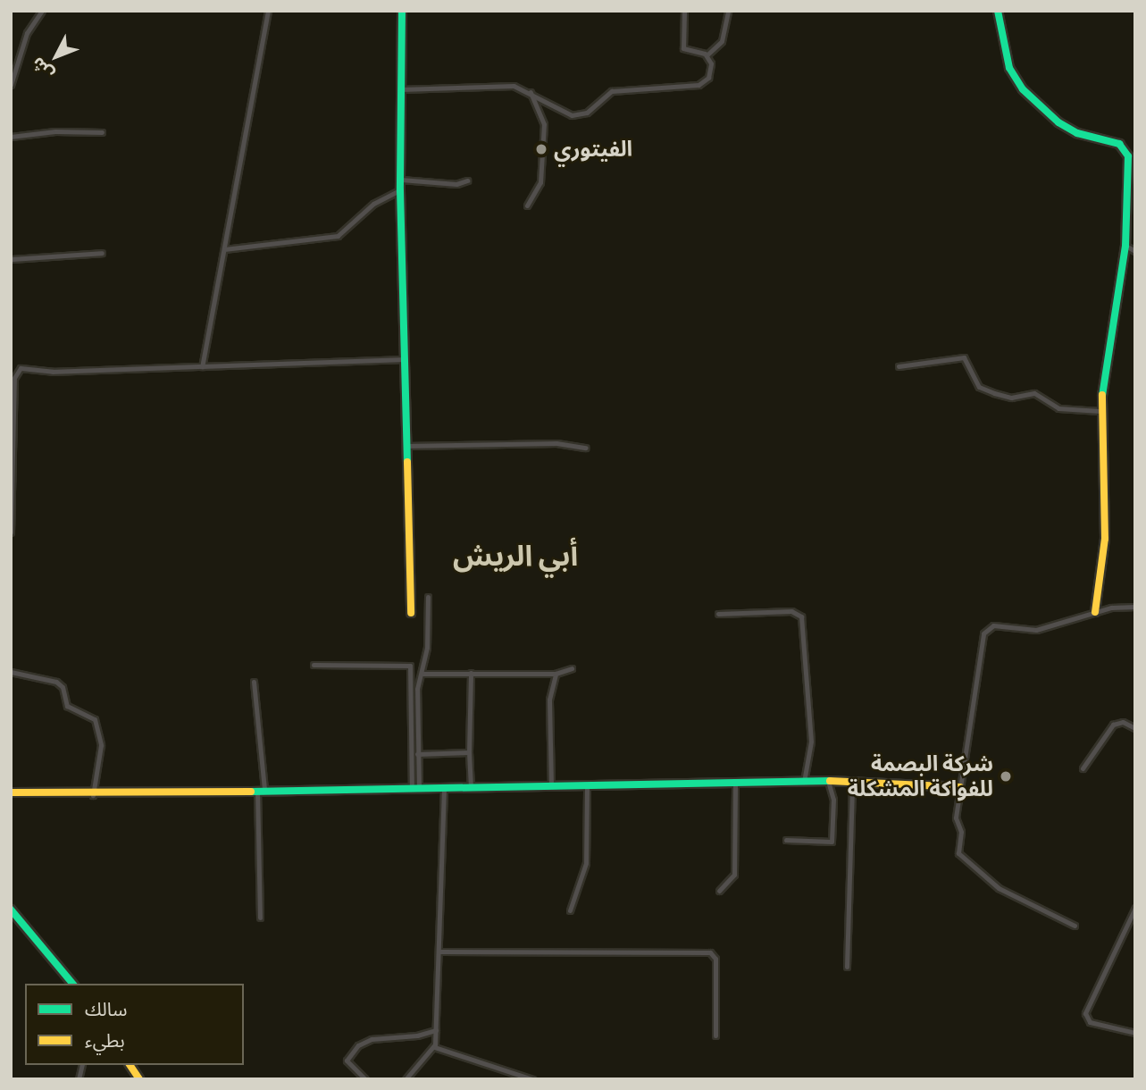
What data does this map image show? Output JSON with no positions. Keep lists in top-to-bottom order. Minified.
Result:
{"districts":["أبي الريش"],"places":["الفيتوري","شركة البصمة للفواكة المشكلة"],"legend":["سالك","بطيء"],"north":"bottom left"}
